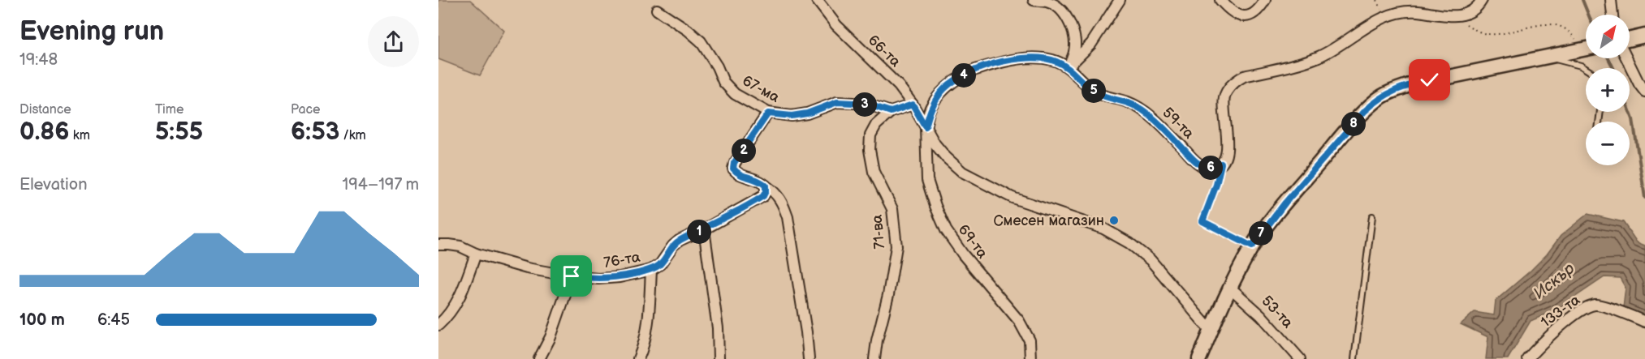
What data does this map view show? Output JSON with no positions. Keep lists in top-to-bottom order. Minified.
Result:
{"streets":{"street":["66-та","67-ма","59-та","71-ва","69-та","76-та","133-та","53-та"]},"crossings":[["66-та","59-та"],["66-та","69-та"],["67-ма","71-ва"],["59-та","69-та"]],"water":["Искър"],"places":["Смесен магазин"],"north":"top right","page":{"heading":["Evening run","19:48"],"map_buttons":["+","−"],"pins":["4","5","3","8","2","6","1","7"],"stats":[["Distance","0.86 km"],["Time","5:55"],["Pace","6:53 /km"]],"chart":["Elevation","194–197 m"],"list":[{"name":"100 m","note":"6:45"}]}}
